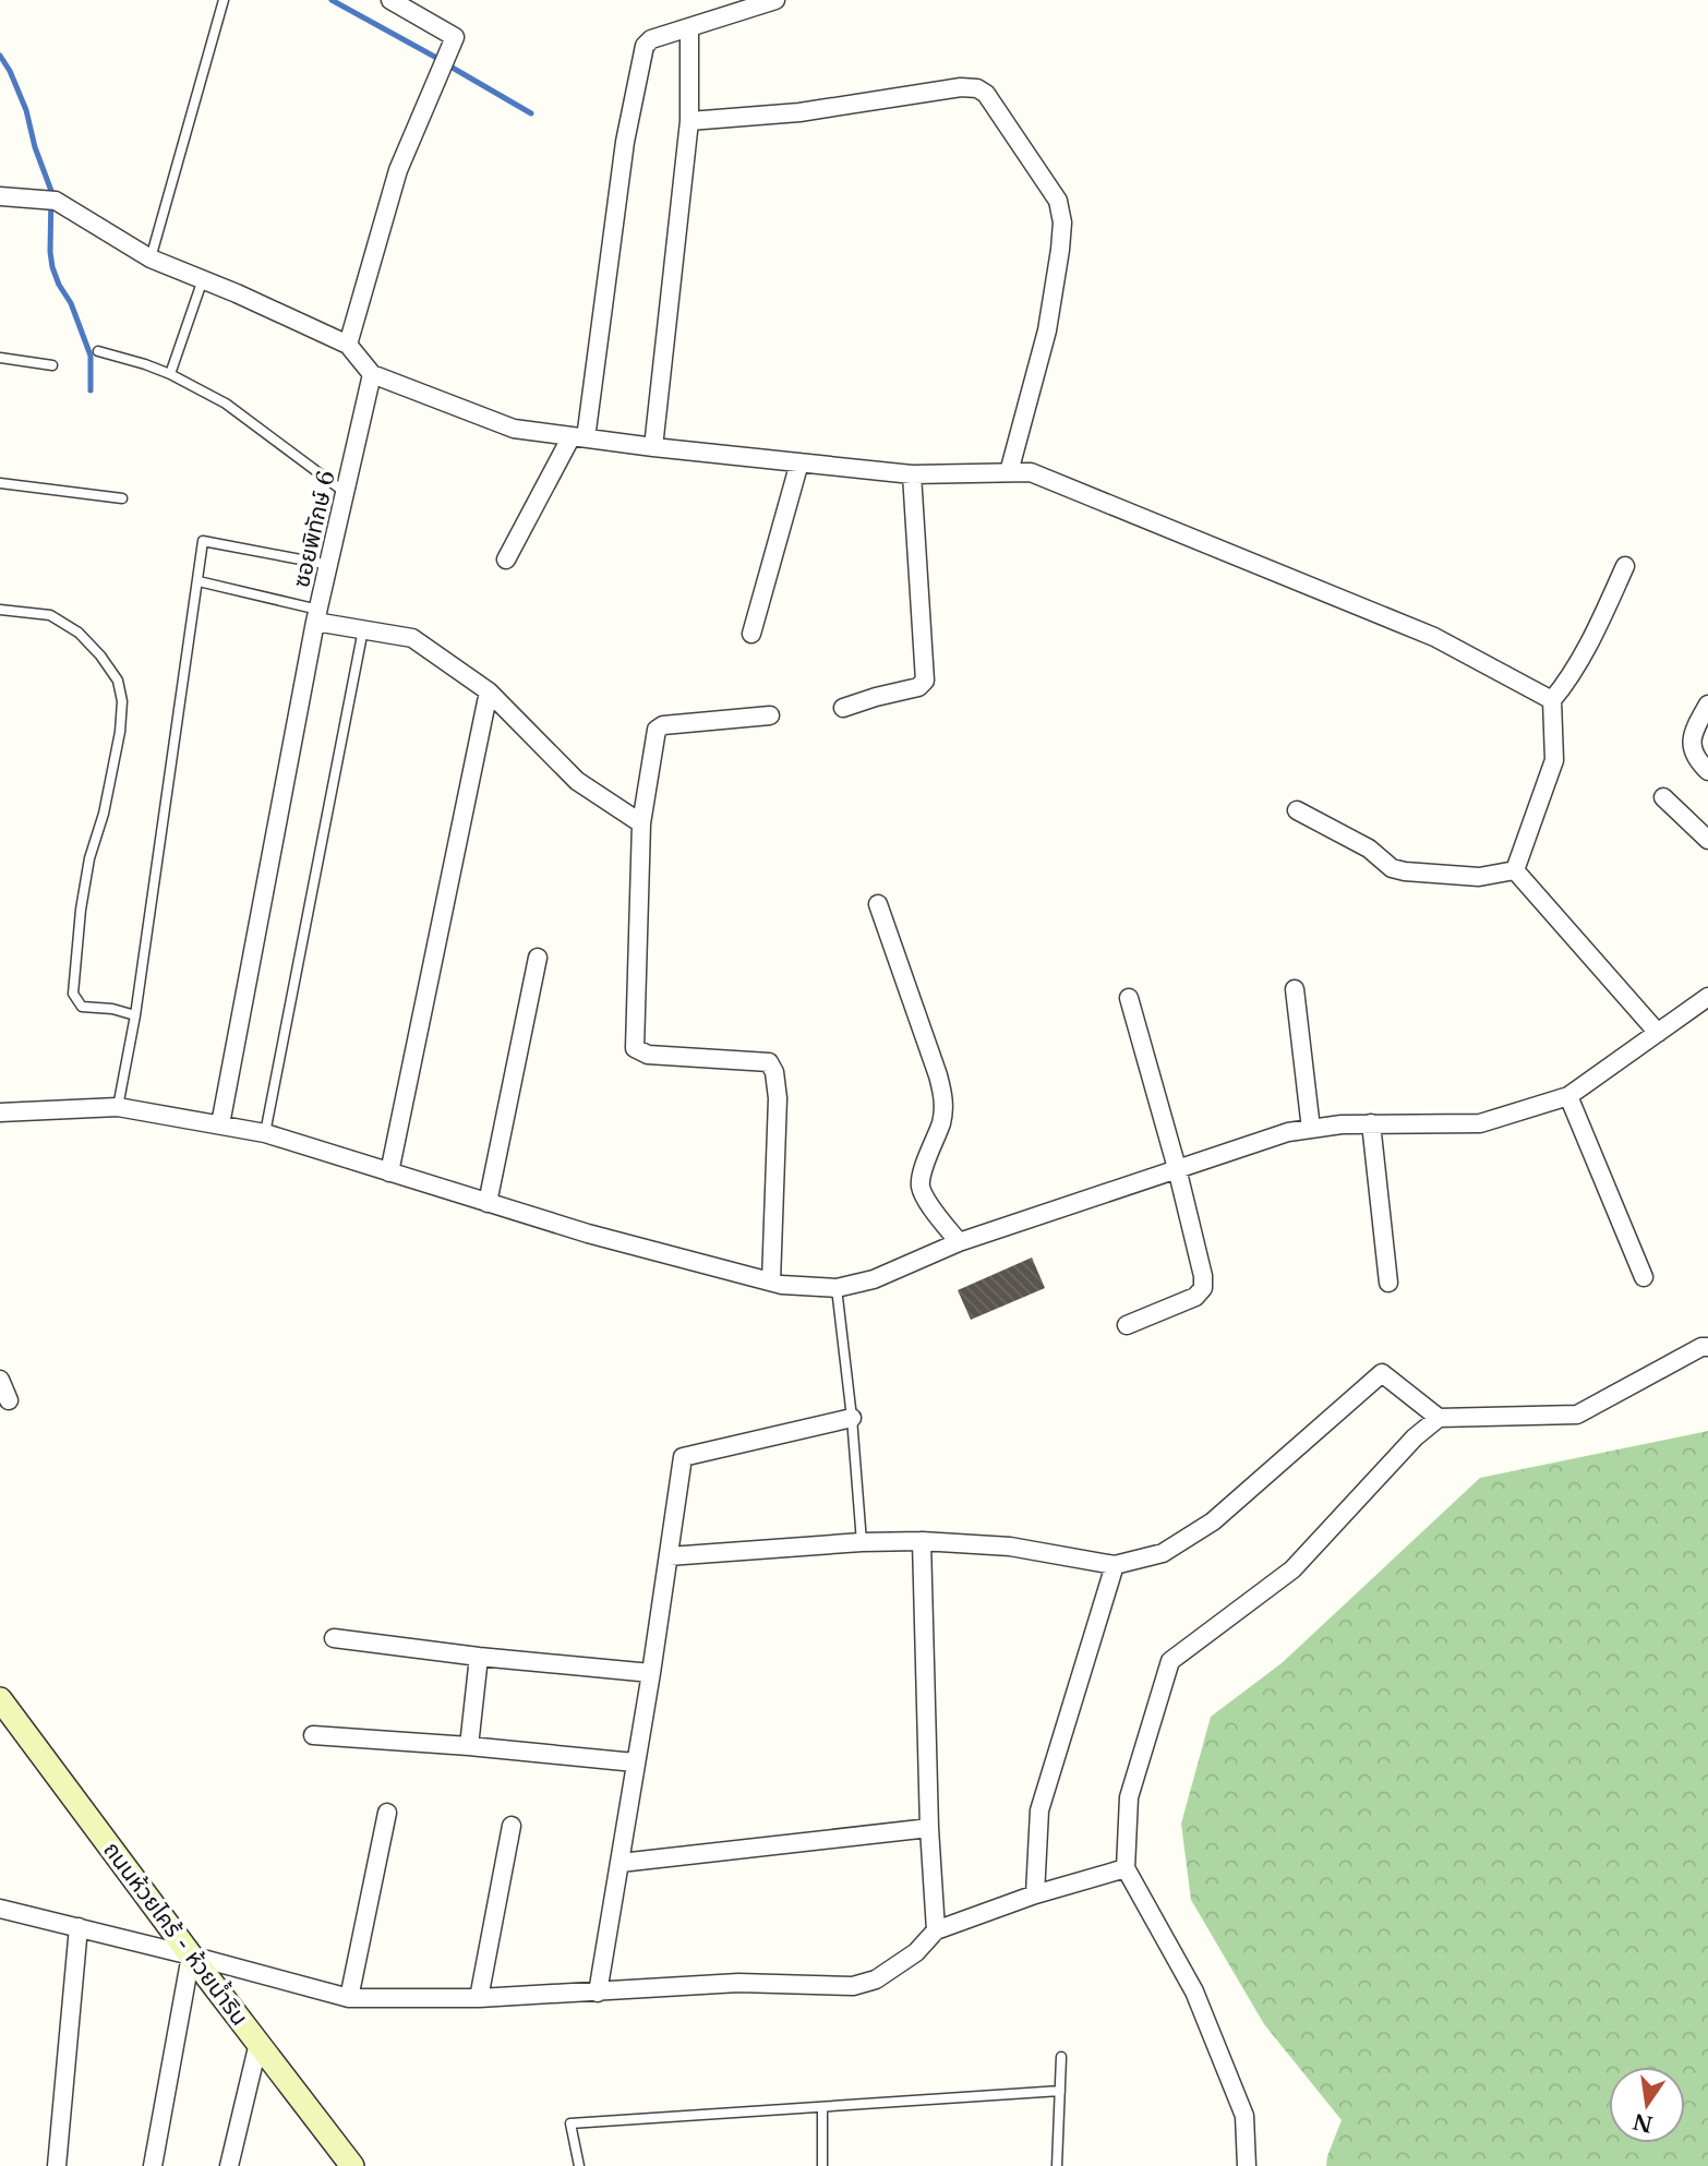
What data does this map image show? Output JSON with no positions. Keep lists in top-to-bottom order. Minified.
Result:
{"streets":{"main road":["ถนนห้วยไคร้ - ห้วยน้ำริน"],"street":["ซอยพิทักษ์ 6"]},"north":"bottom"}
